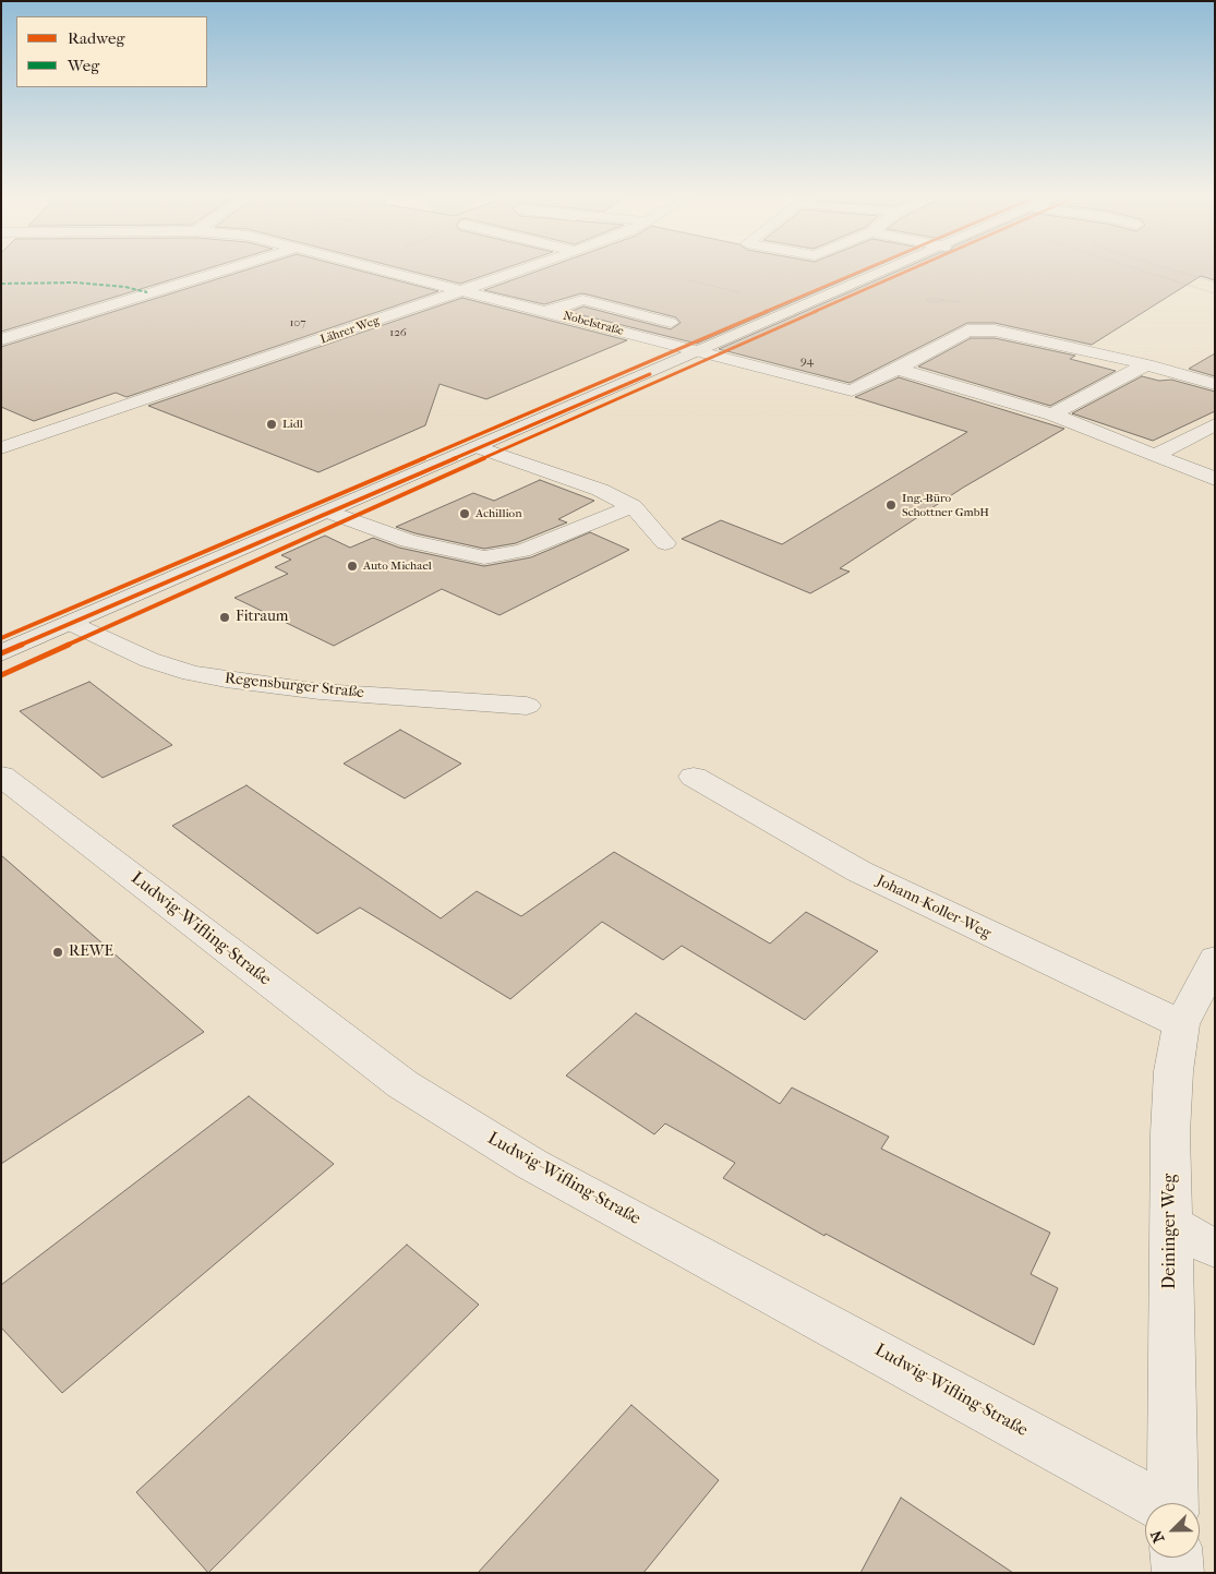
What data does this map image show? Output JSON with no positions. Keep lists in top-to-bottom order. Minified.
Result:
{"streets":{"street":["Nobelstraße","Lährer Weg","Regensburger Straße","Johann-Koller-Weg","Ludwig-Wifling-Straße","Deininger Weg"]},"crossings":[["Nobelstraße","Lährer Weg"],["Johann-Koller-Weg","Deininger Weg"]],"places":["Lidl","Ing.-Büro Schottner GmbH","Achillion","Auto Michael","Fitraum","REWE"],"house_numbers":["107","126","94"],"legend":["Radweg","Weg"],"north":"bottom left"}
